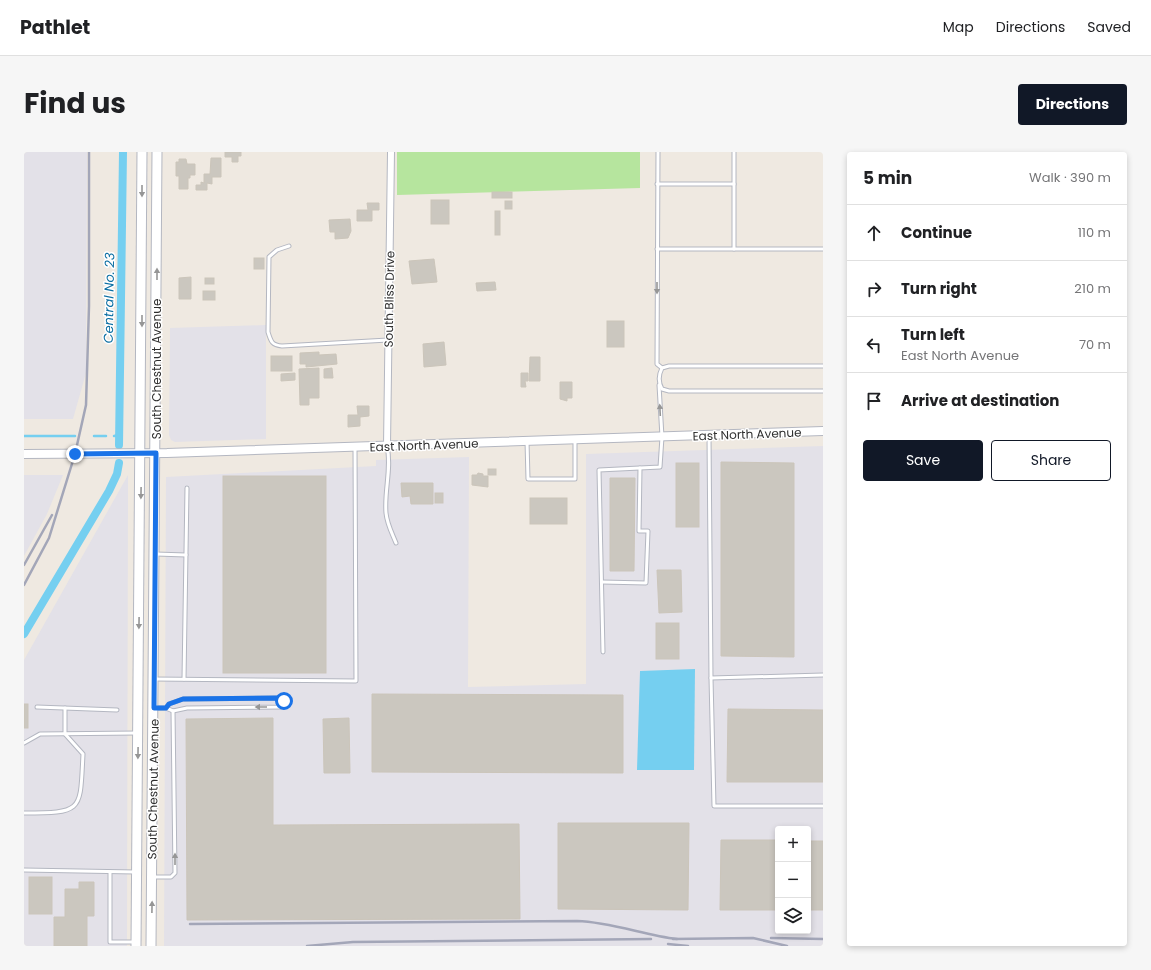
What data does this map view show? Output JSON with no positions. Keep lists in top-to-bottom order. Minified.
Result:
{"streets":{"main road":["South Chestnut Avenue"],"street":["South Bliss Drive","East North Avenue"]},"crossings":[["South Bliss Drive","East North Avenue"],["South Chestnut Avenue","East North Avenue"]],"water":["Central No. 23"],"page":{"header":"Pathlet","nav":["Map","Directions","Saved"],"title":"Find us","buttons":["Directions",["Save","Share"]],"heading":["5 min","Walk · 390 m"],"list":[["Continue","110 m"],["Turn right","210 m"],["Turn left","East North Avenue","70 m"],"Arrive at destination"],"map_buttons":["+","−"]}}
